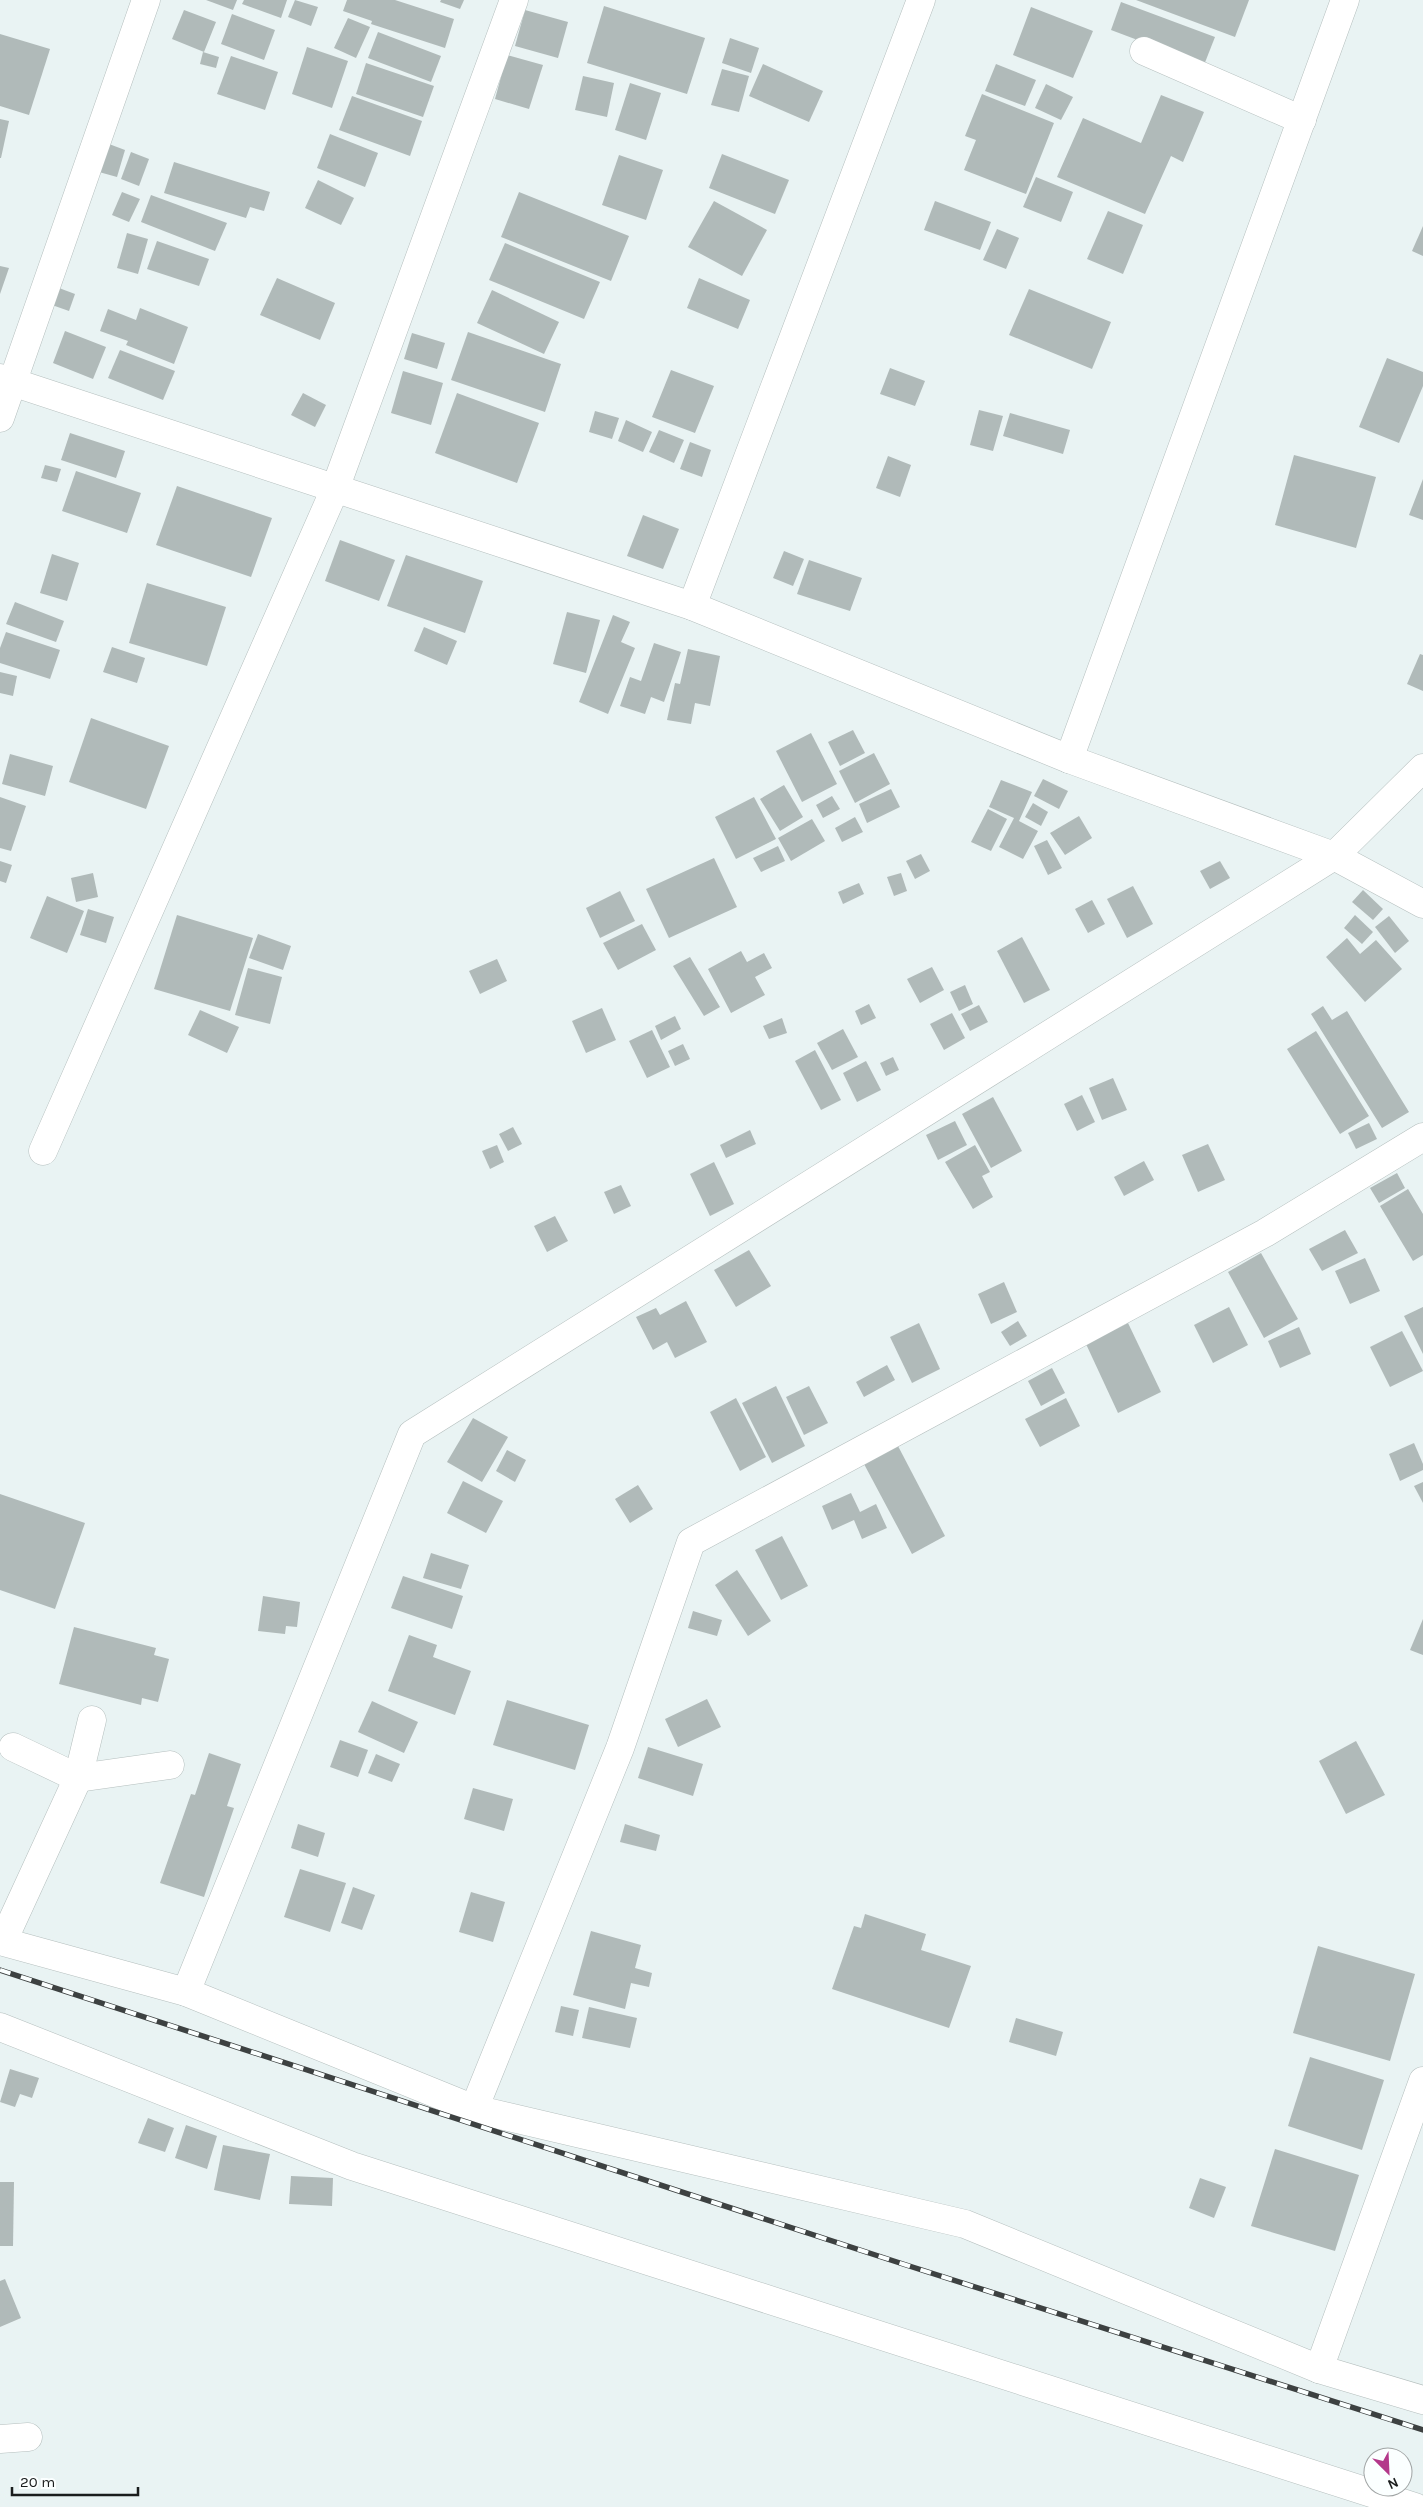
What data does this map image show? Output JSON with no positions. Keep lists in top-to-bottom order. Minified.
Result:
{"scale_bar":"20 m","north":"bottom right"}
